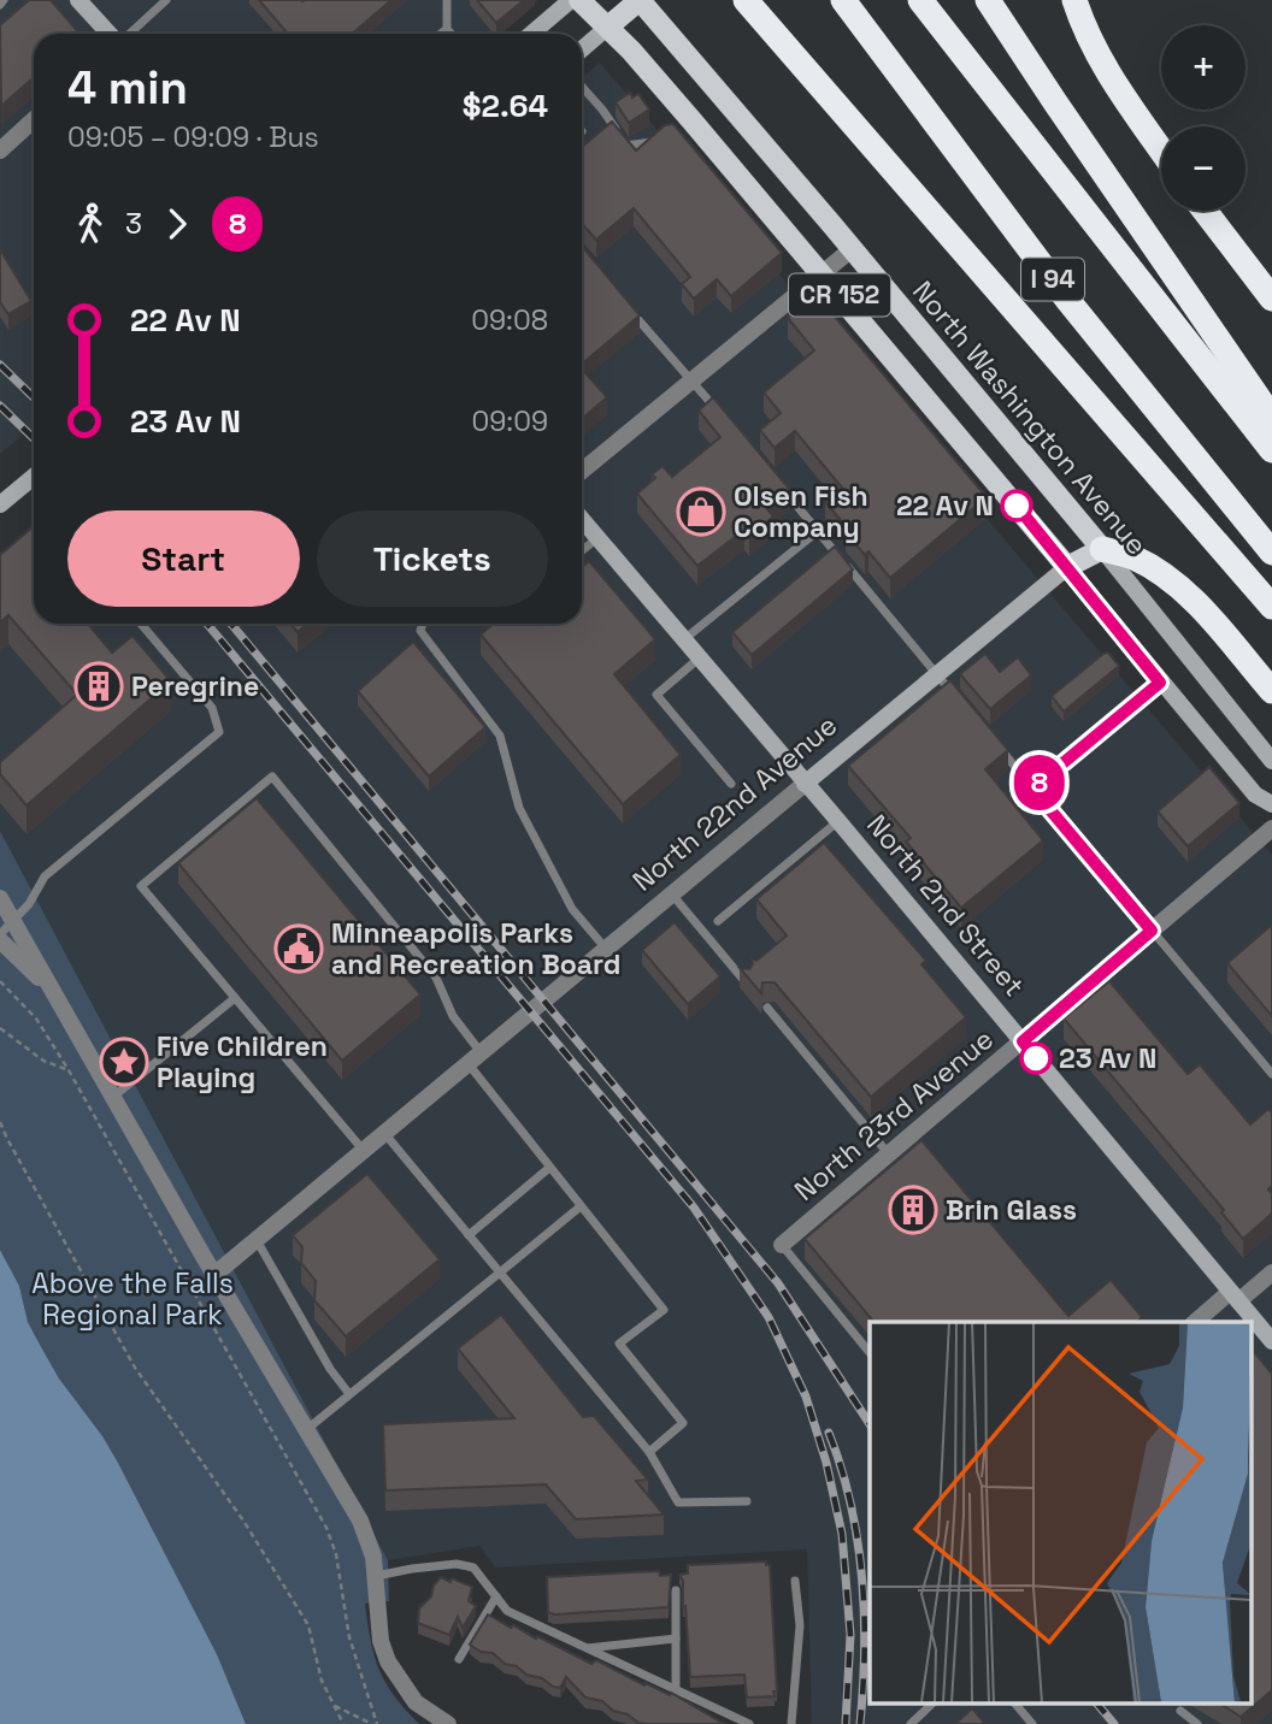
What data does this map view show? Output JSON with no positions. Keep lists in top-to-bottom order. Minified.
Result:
{"streets":{"highway":["I 94"],"main road":["CR 152","North Washington Avenue","North 22nd Avenue"],"street":["North 2nd Street","North 23rd Avenue"]},"crossings":[["North Washington Avenue","North 22nd Avenue"],["North 22nd Avenue","North 2nd Street"],["North 2nd Street","North 23rd Avenue"]],"parks":["Above the Falls Regional Park"],"places":{"other":["22 Av N","23 Av N"],"shop":["Olsen Fish Company"],"building":["Peregrine","Brin Glass"],"public building":["Minneapolis Parks and Recreation Board"],"place":["Five Children Playing"]},"lines":["bus line 8"],"page":{"on_map":"8","map_buttons":["+","−"],"heading":["4 min","09:05 – 09:09 · Bus","$2.64"],"legs":["3","8"],"list":[{"name":"22 Av N","value":"09:08"},{"name":"23 Av N","value":"09:09"}],"buttons":["Start","Tickets"]}}
